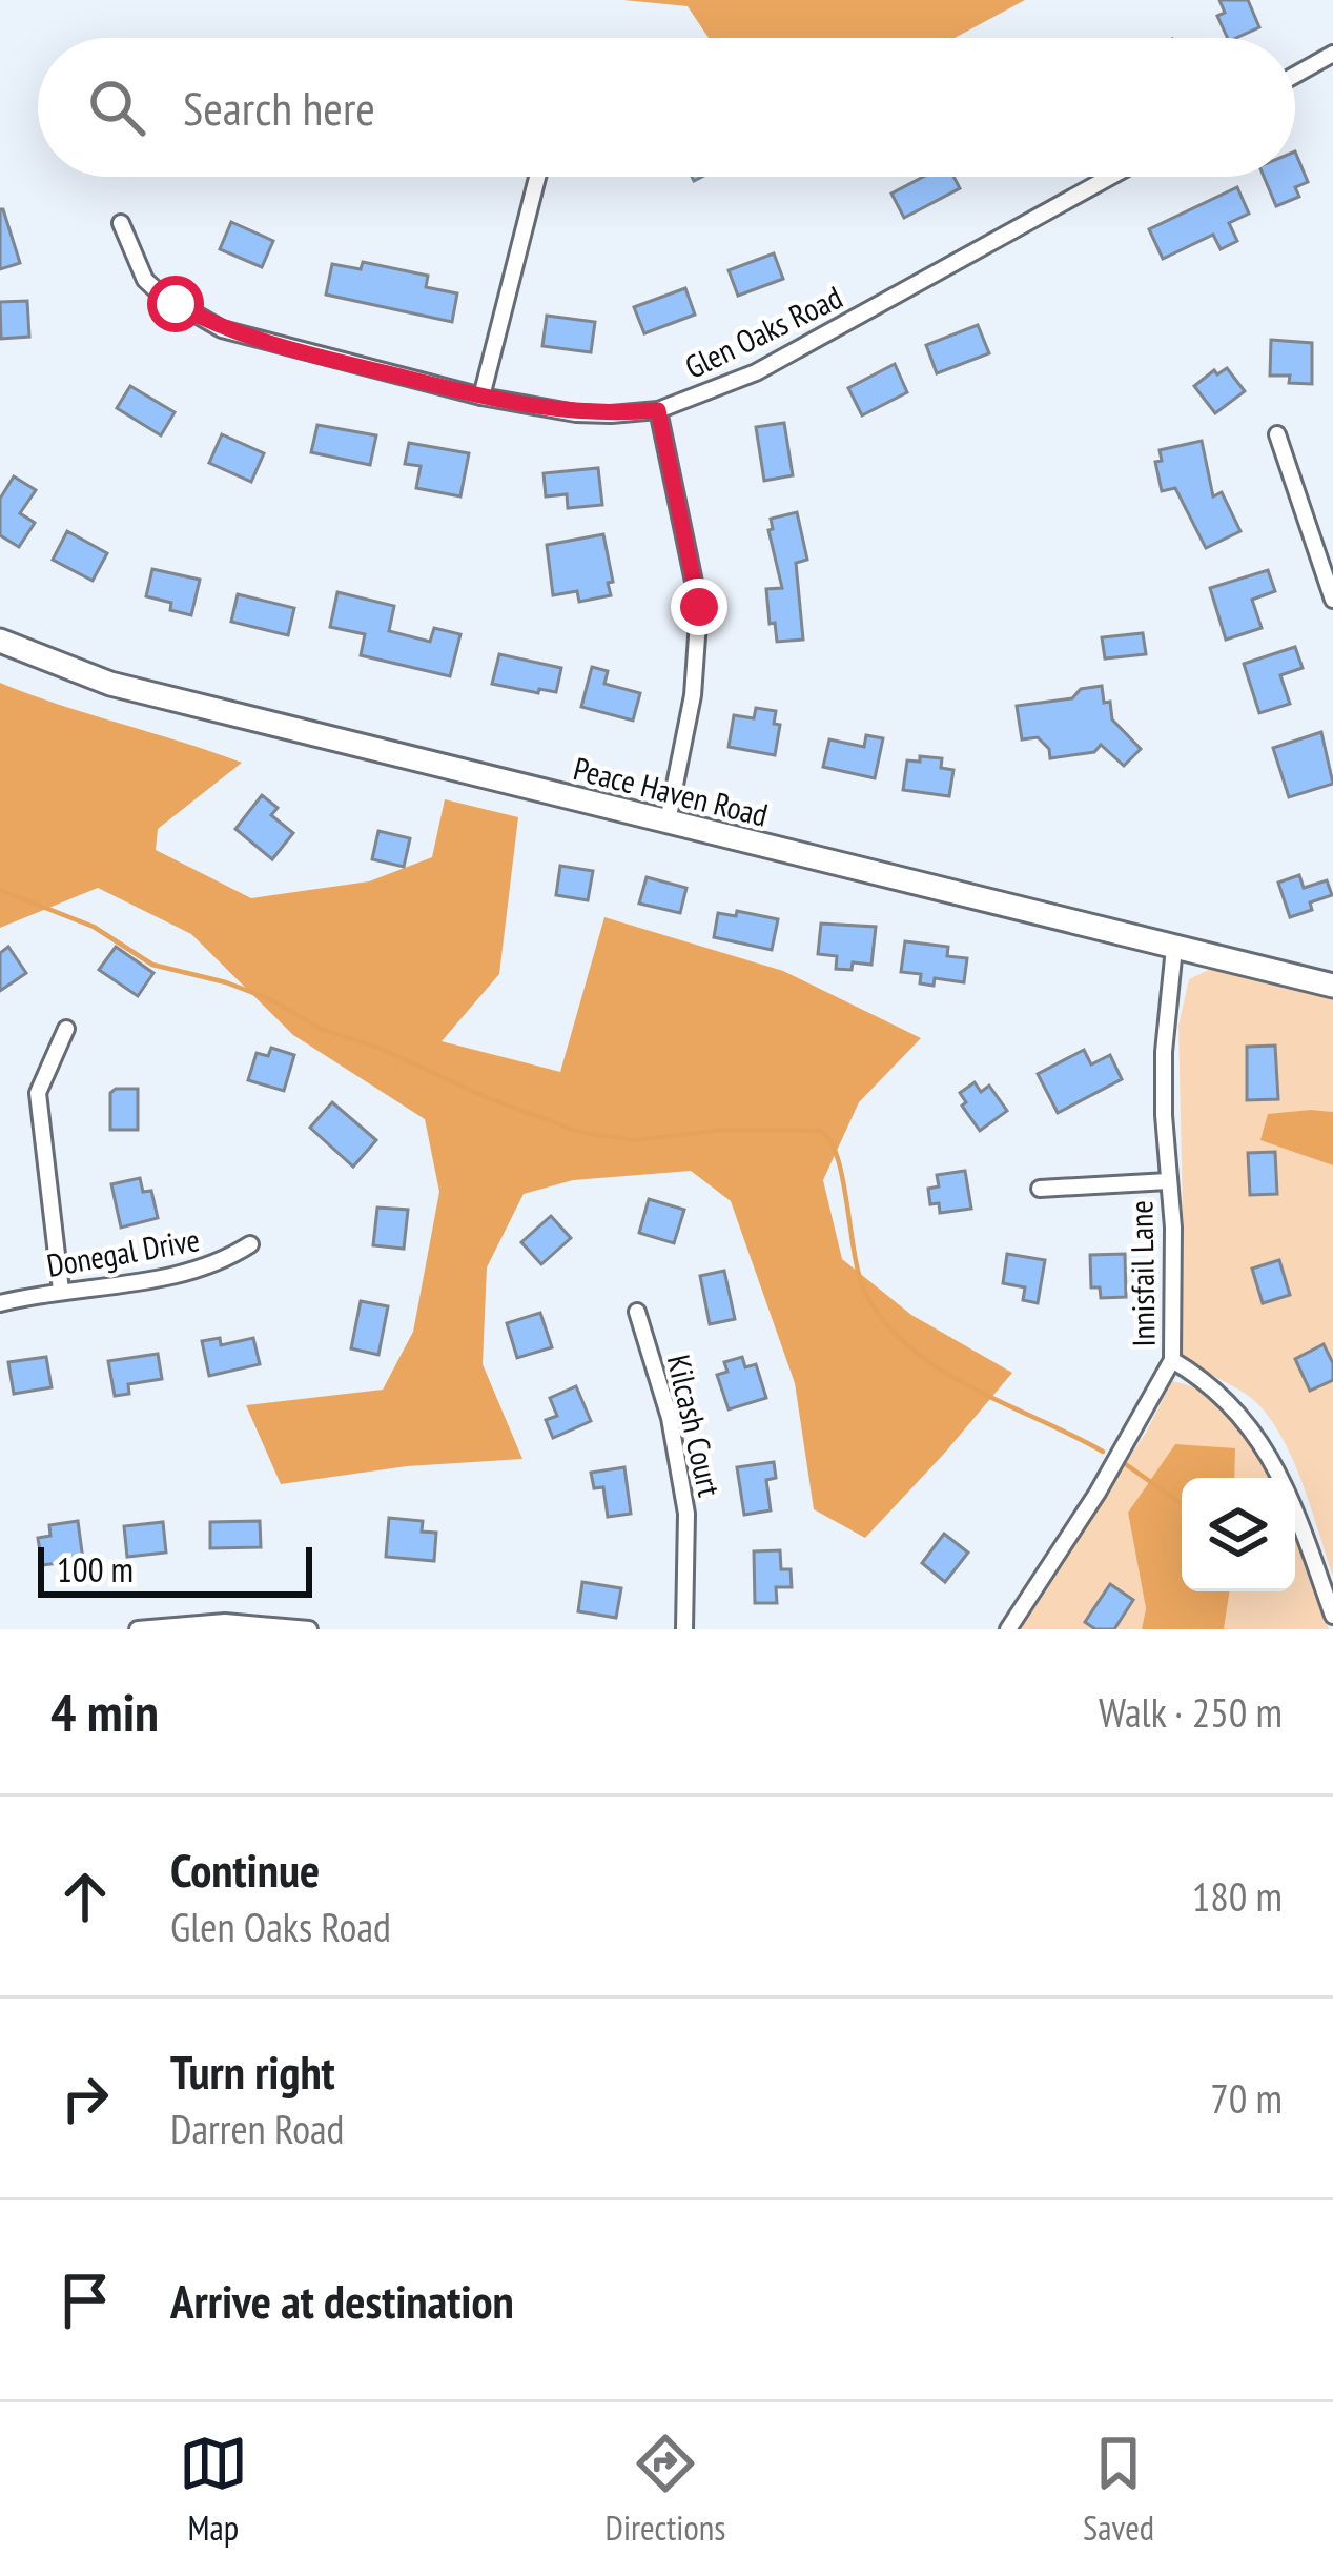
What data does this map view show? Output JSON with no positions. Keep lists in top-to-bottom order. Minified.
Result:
{"streets":{"main road":["Peace Haven Road"],"street":["Glen Oaks Road","Donegal Drive","Innisfail Lane","Kilcash Court"]},"crossings":[["Peace Haven Road","Innisfail Lane"]],"scale_bar":"100 m","page":{"search":"Search here","scale":"100 m","heading":["4 min","Walk · 250 m"],"list":[["Continue","Glen Oaks Road","180 m"],["Turn right","Darren Road","70 m"],"Arrive at destination"],"nav":["Map","Directions","Saved"]}}
